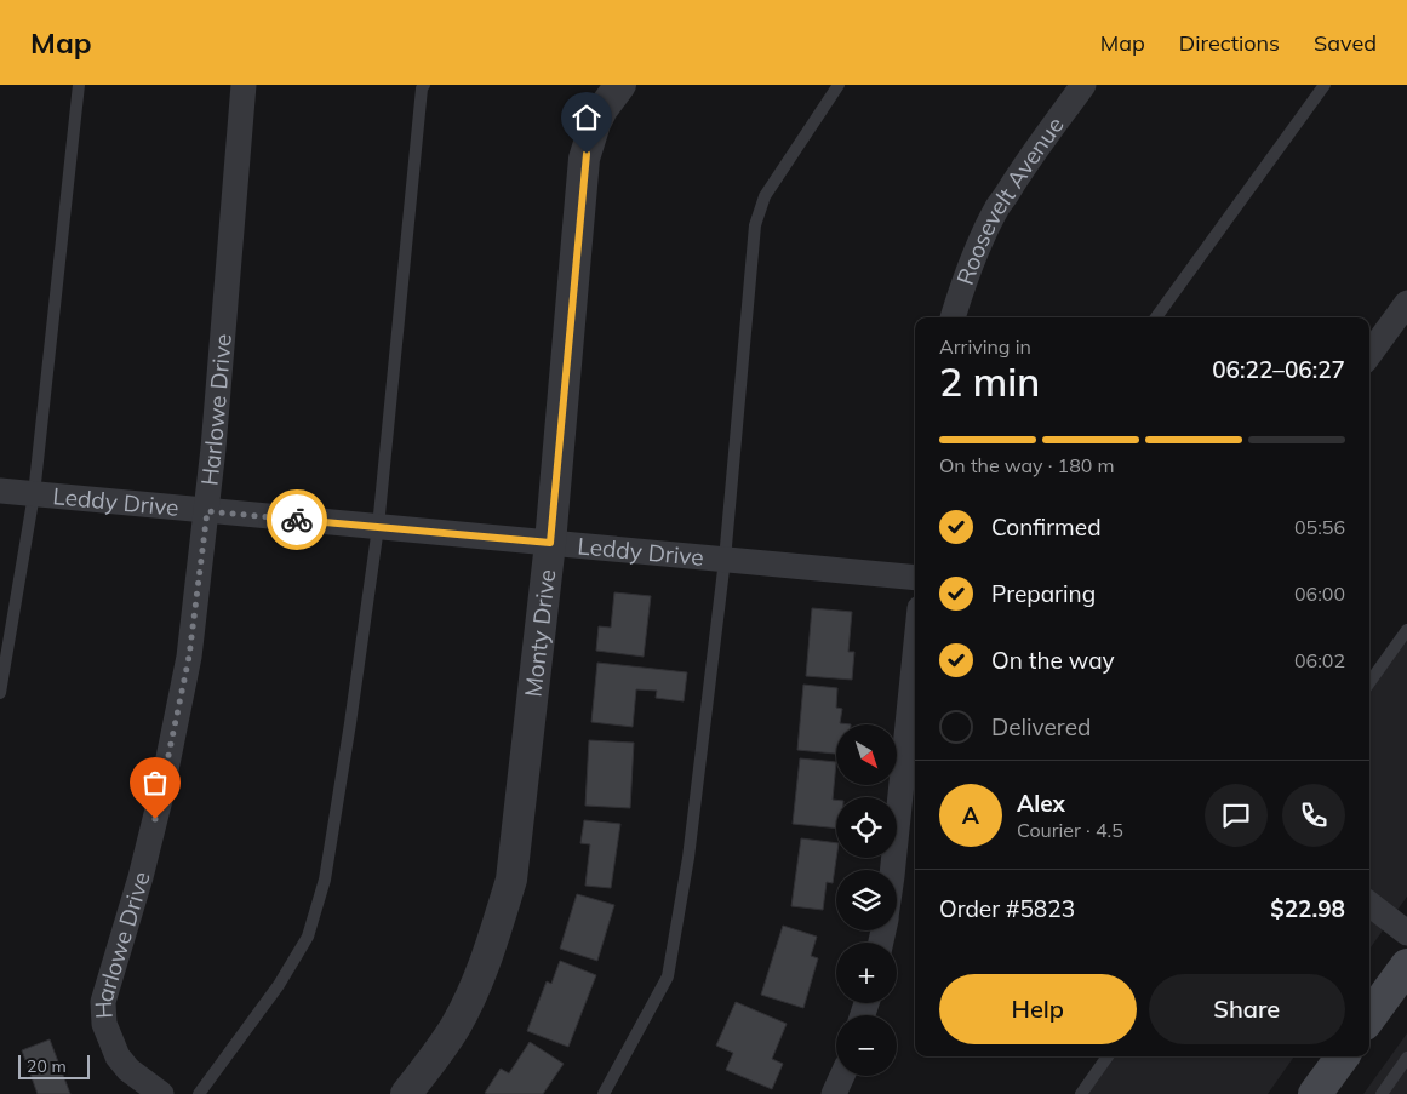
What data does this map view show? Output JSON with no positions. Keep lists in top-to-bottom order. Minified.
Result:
{"streets":{"street":["Roosevelt Avenue","Harlowe Drive","Leddy Drive","Monty Drive"]},"crossings":[["Harlowe Drive","Leddy Drive"],["Leddy Drive","Monty Drive"]],"scale_bar":"20 m","north":"bottom right","page":{"header":"Map","nav":["Map","Directions","Saved"],"heading":["2 min","Arriving in","06:22–06:27"],"panel":["Alex","Courier · 4.5","Order #5823","$22.98"],"bar":"On the way · 180 m","list":[["Confirmed","05:56"],["Preparing","06:00"],["On the way","06:02"],"Delivered"],"map_buttons":["+","−"],"round":"A","buttons":["Help","Share"],"scale":"20 m"}}
